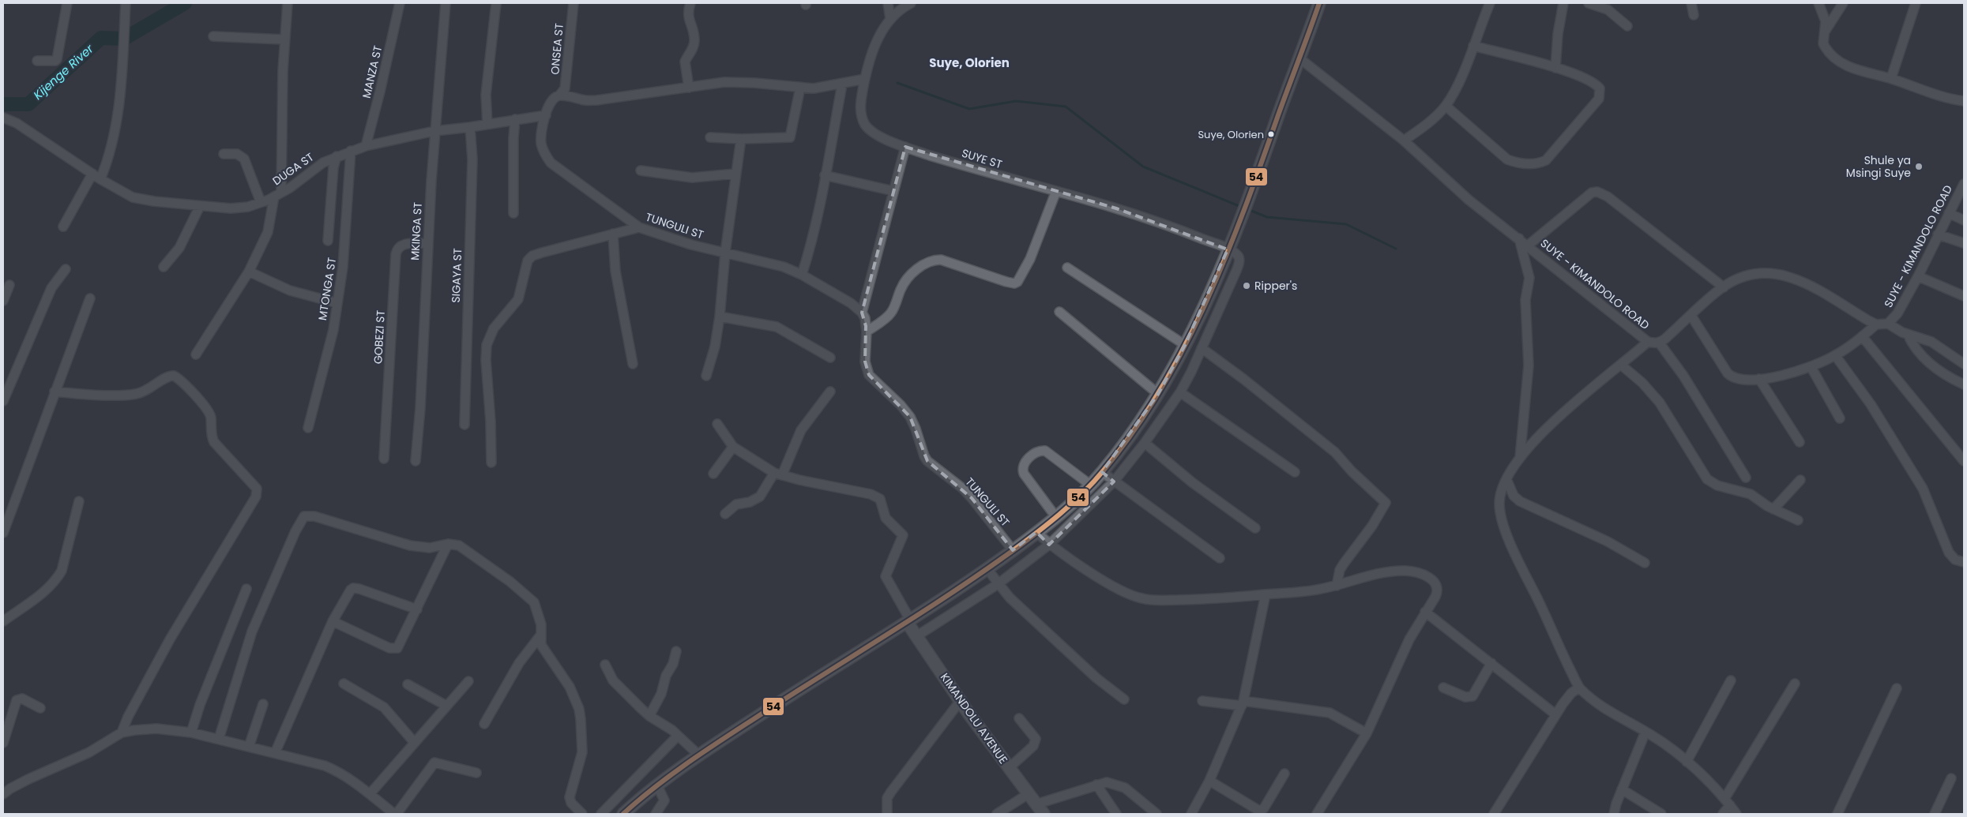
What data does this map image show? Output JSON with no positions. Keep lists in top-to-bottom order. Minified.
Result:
{"streets":{"main road":["KIMANDOLU AVENUE"],"street":["ONSEA ST","MANZA ST","SUYE ST","DUGA ST","TUNGULI ST","MKINGA ST","SUYE - KIMANDOLO ROAD","SIGAYA ST","MTONGA ST","GOBEZI ST"]},"crossings":[["ONSEA ST","TUNGULI ST"],["MANZA ST","DUGA ST"],["DUGA ST","TUNGULI ST"],["DUGA ST","MKINGA ST"],["DUGA ST","SIGAYA ST"],["DUGA ST","MTONGA ST"],["MKINGA ST","GOBEZI ST"]],"districts":["Suye, Olorien"],"water":["Kijenge River"],"places":["Suye, Olorien","Shule ya Msingi Suye","Ripper's"],"lines":["transit line 54"]}
